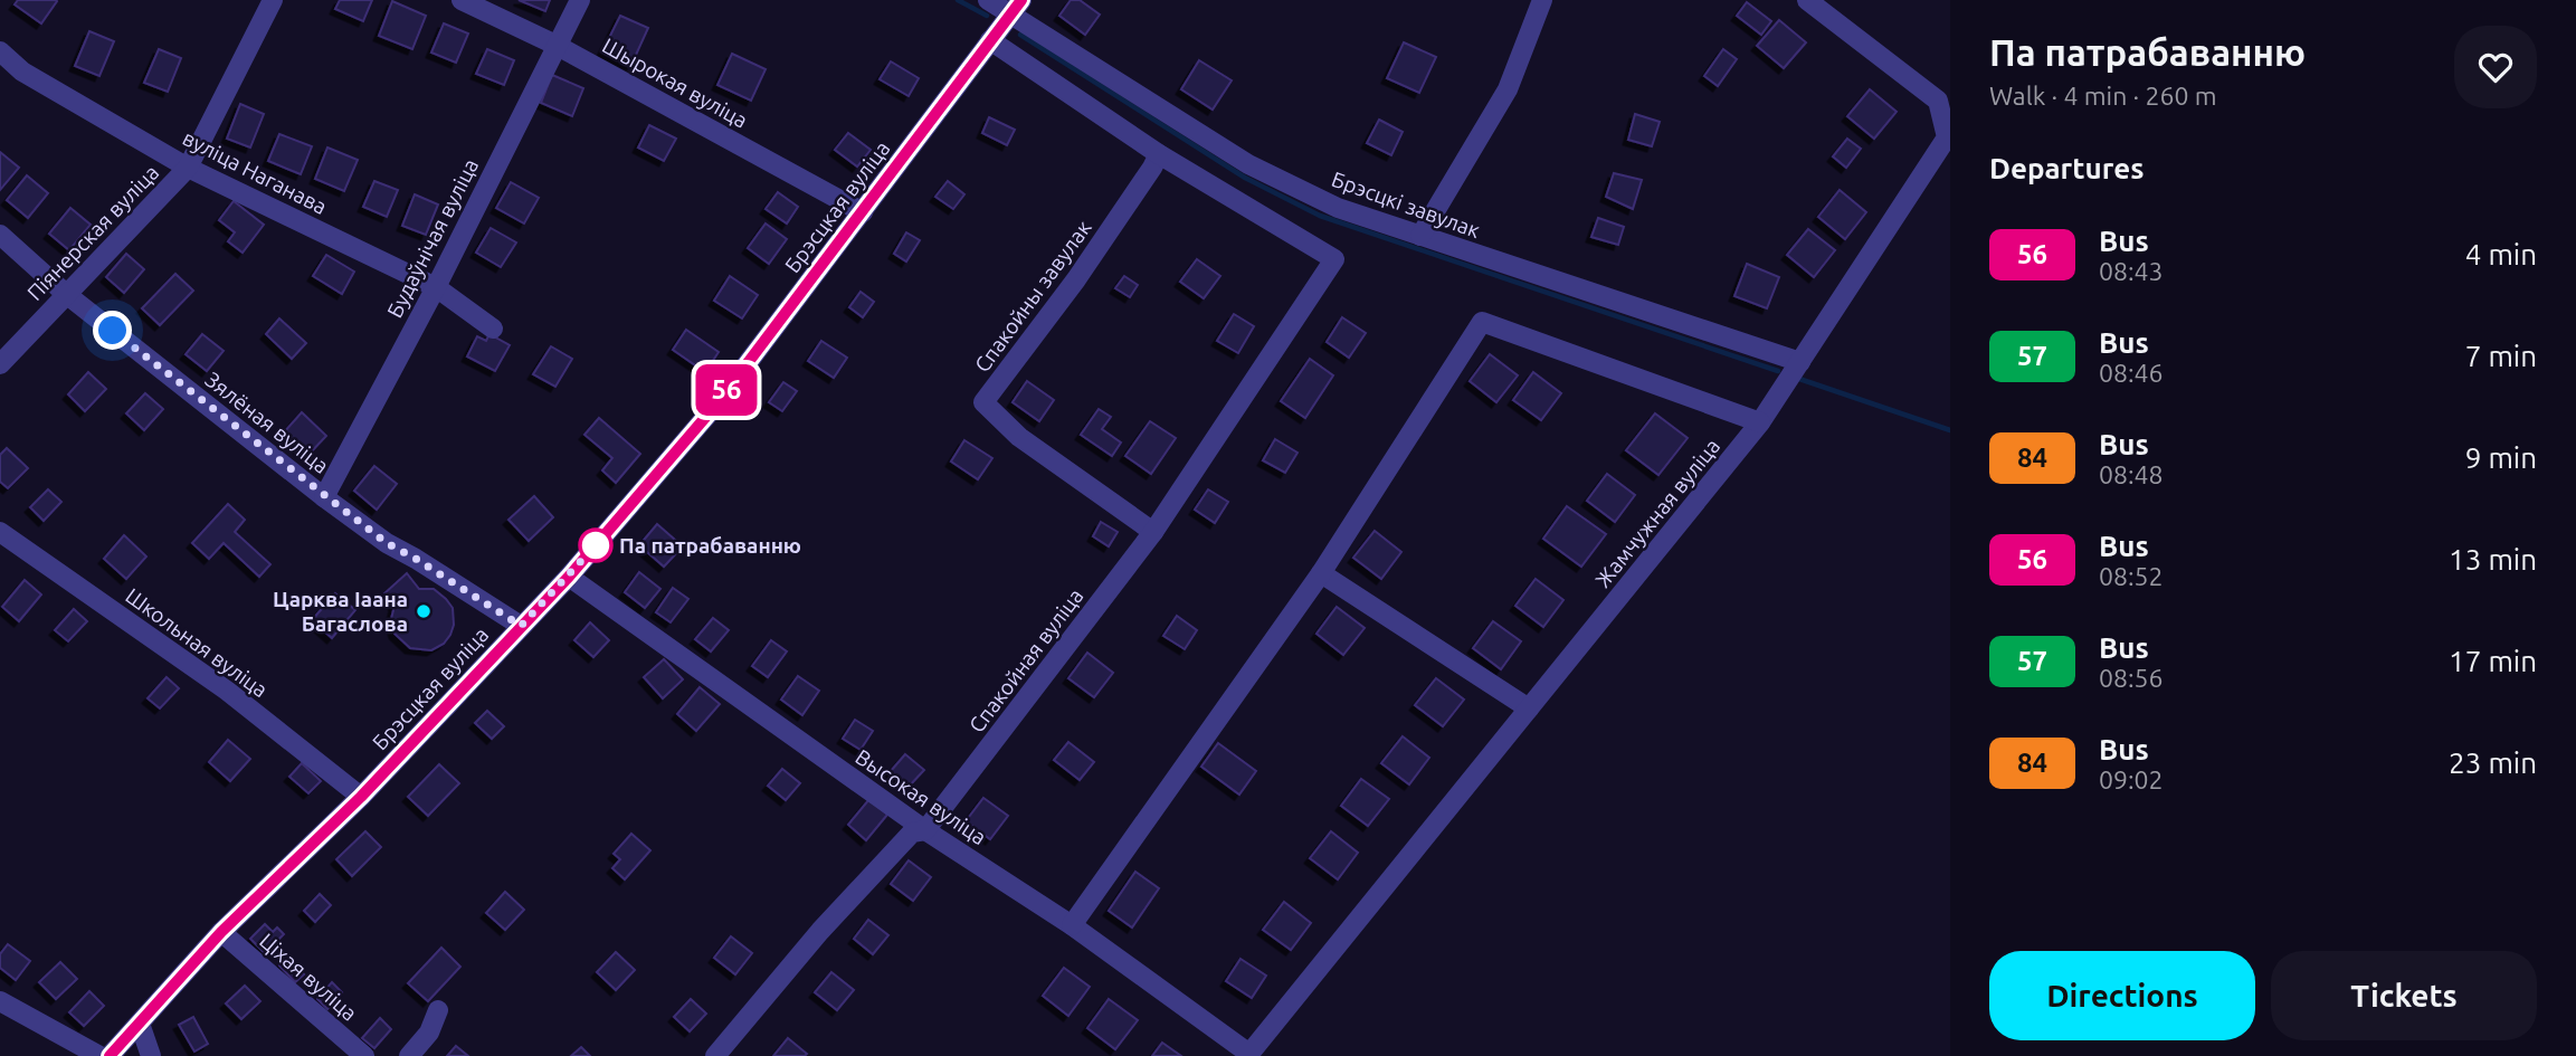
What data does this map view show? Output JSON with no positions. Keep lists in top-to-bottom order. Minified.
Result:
{"streets":{"street":["Шырокая вуліца","вуліца Наганава","Брэсцкі завулак","Брэсцкая вуліца","Піянерская вуліца","Будаўнічая вуліца","Спакойны завулак","Зялёная вуліца","Жамчужная вуліца","Школьная вуліца","Спакойная вуліца","Высокая вуліца","Ціхая вуліца"]},"crossings":[["Шырокая вуліца","Брэсцкая вуліца"],["Шырокая вуліца","Будаўнічая вуліца"],["вуліца Наганава","Піянерская вуліца"],["вуліца Наганава","Будаўнічая вуліца"],["Брэсцкі завулак","Брэсцкая вуліца"],["Брэсцкі завулак","Жамчужная вуліца"],["Брэсцкая вуліца","Зялёная вуліца"],["Брэсцкая вуліца","Школьная вуліца"],["Брэсцкая вуліца","Высокая вуліца"],["Брэсцкая вуліца","Ціхая вуліца"],["Піянерская вуліца","Зялёная вуліца"],["Будаўнічая вуліца","Зялёная вуліца"],["Спакойны завулак","Спакойная вуліца"],["Жамчужная вуліца","Высокая вуліца"],["Спакойная вуліца","Высокая вуліца"]],"places":["Па патрабаванню","Царква Іаана Багаслова"],"lines":["bus line 56"],"page":{"on_map":"56","heading":[["Па патрабаванню","Walk · 4 min · 260 m"],"Departures"],"list":[{"mark":"56","name":"Bus","note":"08:43","value":"4 min"},{"mark":"57","name":"Bus","note":"08:46","value":"7 min"},{"mark":"84","name":"Bus","note":"08:48","value":"9 min"},{"mark":"56","name":"Bus","note":"08:52","value":"13 min"},{"mark":"57","name":"Bus","note":"08:56","value":"17 min"},{"mark":"84","name":"Bus","note":"09:02","value":"23 min"}],"buttons":["Directions","Tickets"]}}
